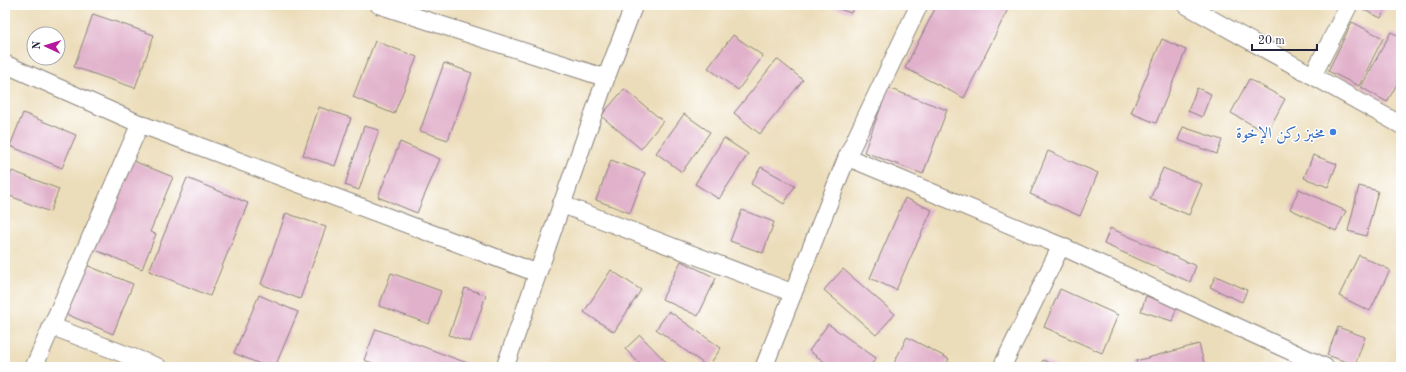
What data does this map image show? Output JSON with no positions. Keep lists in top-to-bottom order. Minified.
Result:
{"places":["مخبز ركن الإخوة"],"scale_bar":"20 m","north":"left"}
